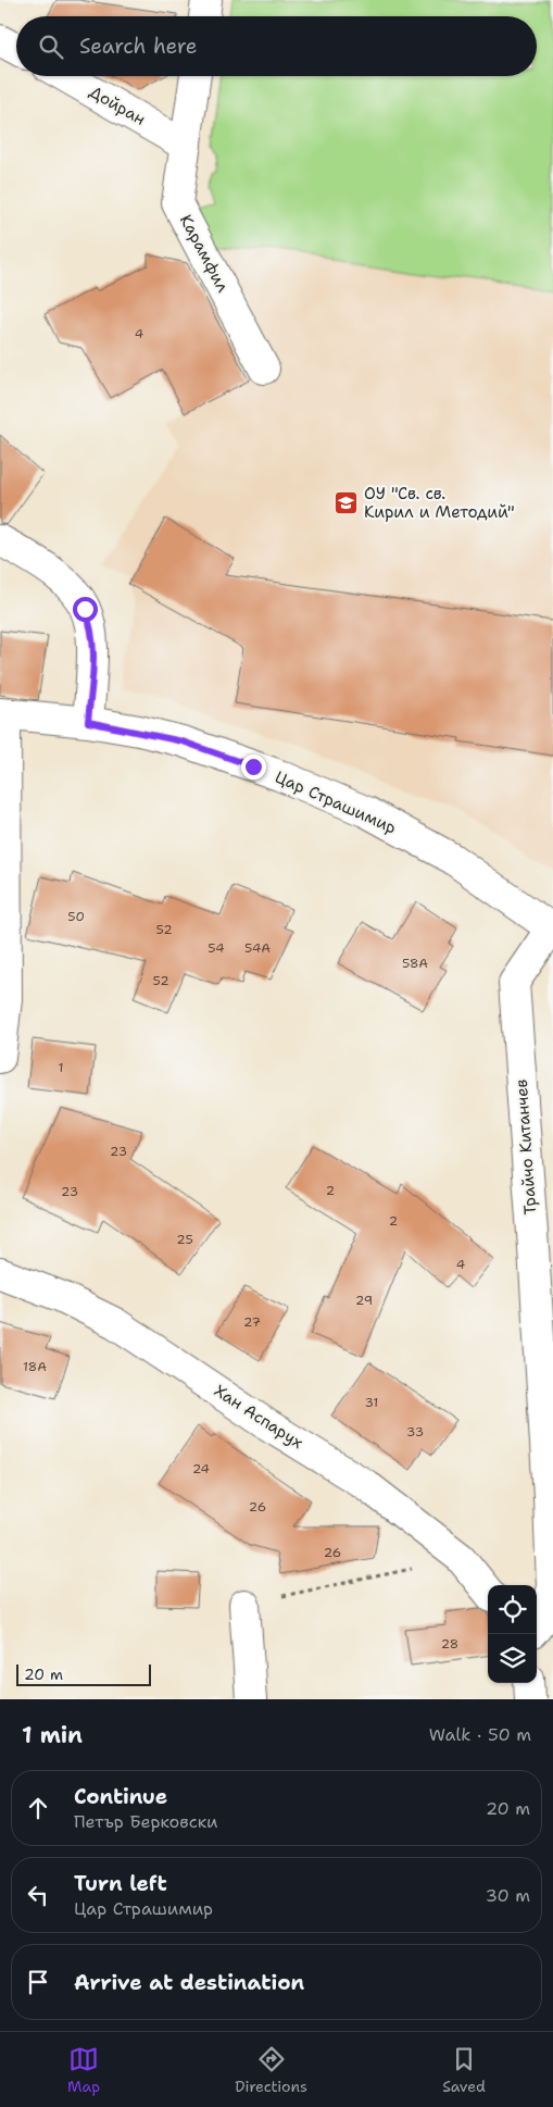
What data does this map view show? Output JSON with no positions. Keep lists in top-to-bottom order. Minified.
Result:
{"streets":{"street":["Дойран","Карамфил","Цар Страшимир","Трайчо Китанчев","Хан Аспарух"]},"crossings":[["Дойран","Карамфил"],["Цар Страшимир","Трайчо Китанчев"]],"places":{"school or university":["ОУ \"Св. св. Кирил и Методий\""]},"house_numbers":["4","50","52","54","54А","58А","52","1","23","2","23","2","25","4","29","27","18А","31","33","24","26","26","28"],"scale_bar":"20 m","page":{"search":"Search here","scale":"20 m","heading":["1 min","Walk · 50 m"],"list":[["Continue","Петър Берковски","20 m"],["Turn left","Цар Страшимир","30 m"],"Arrive at destination"],"nav":["Map","Directions","Saved"]}}
